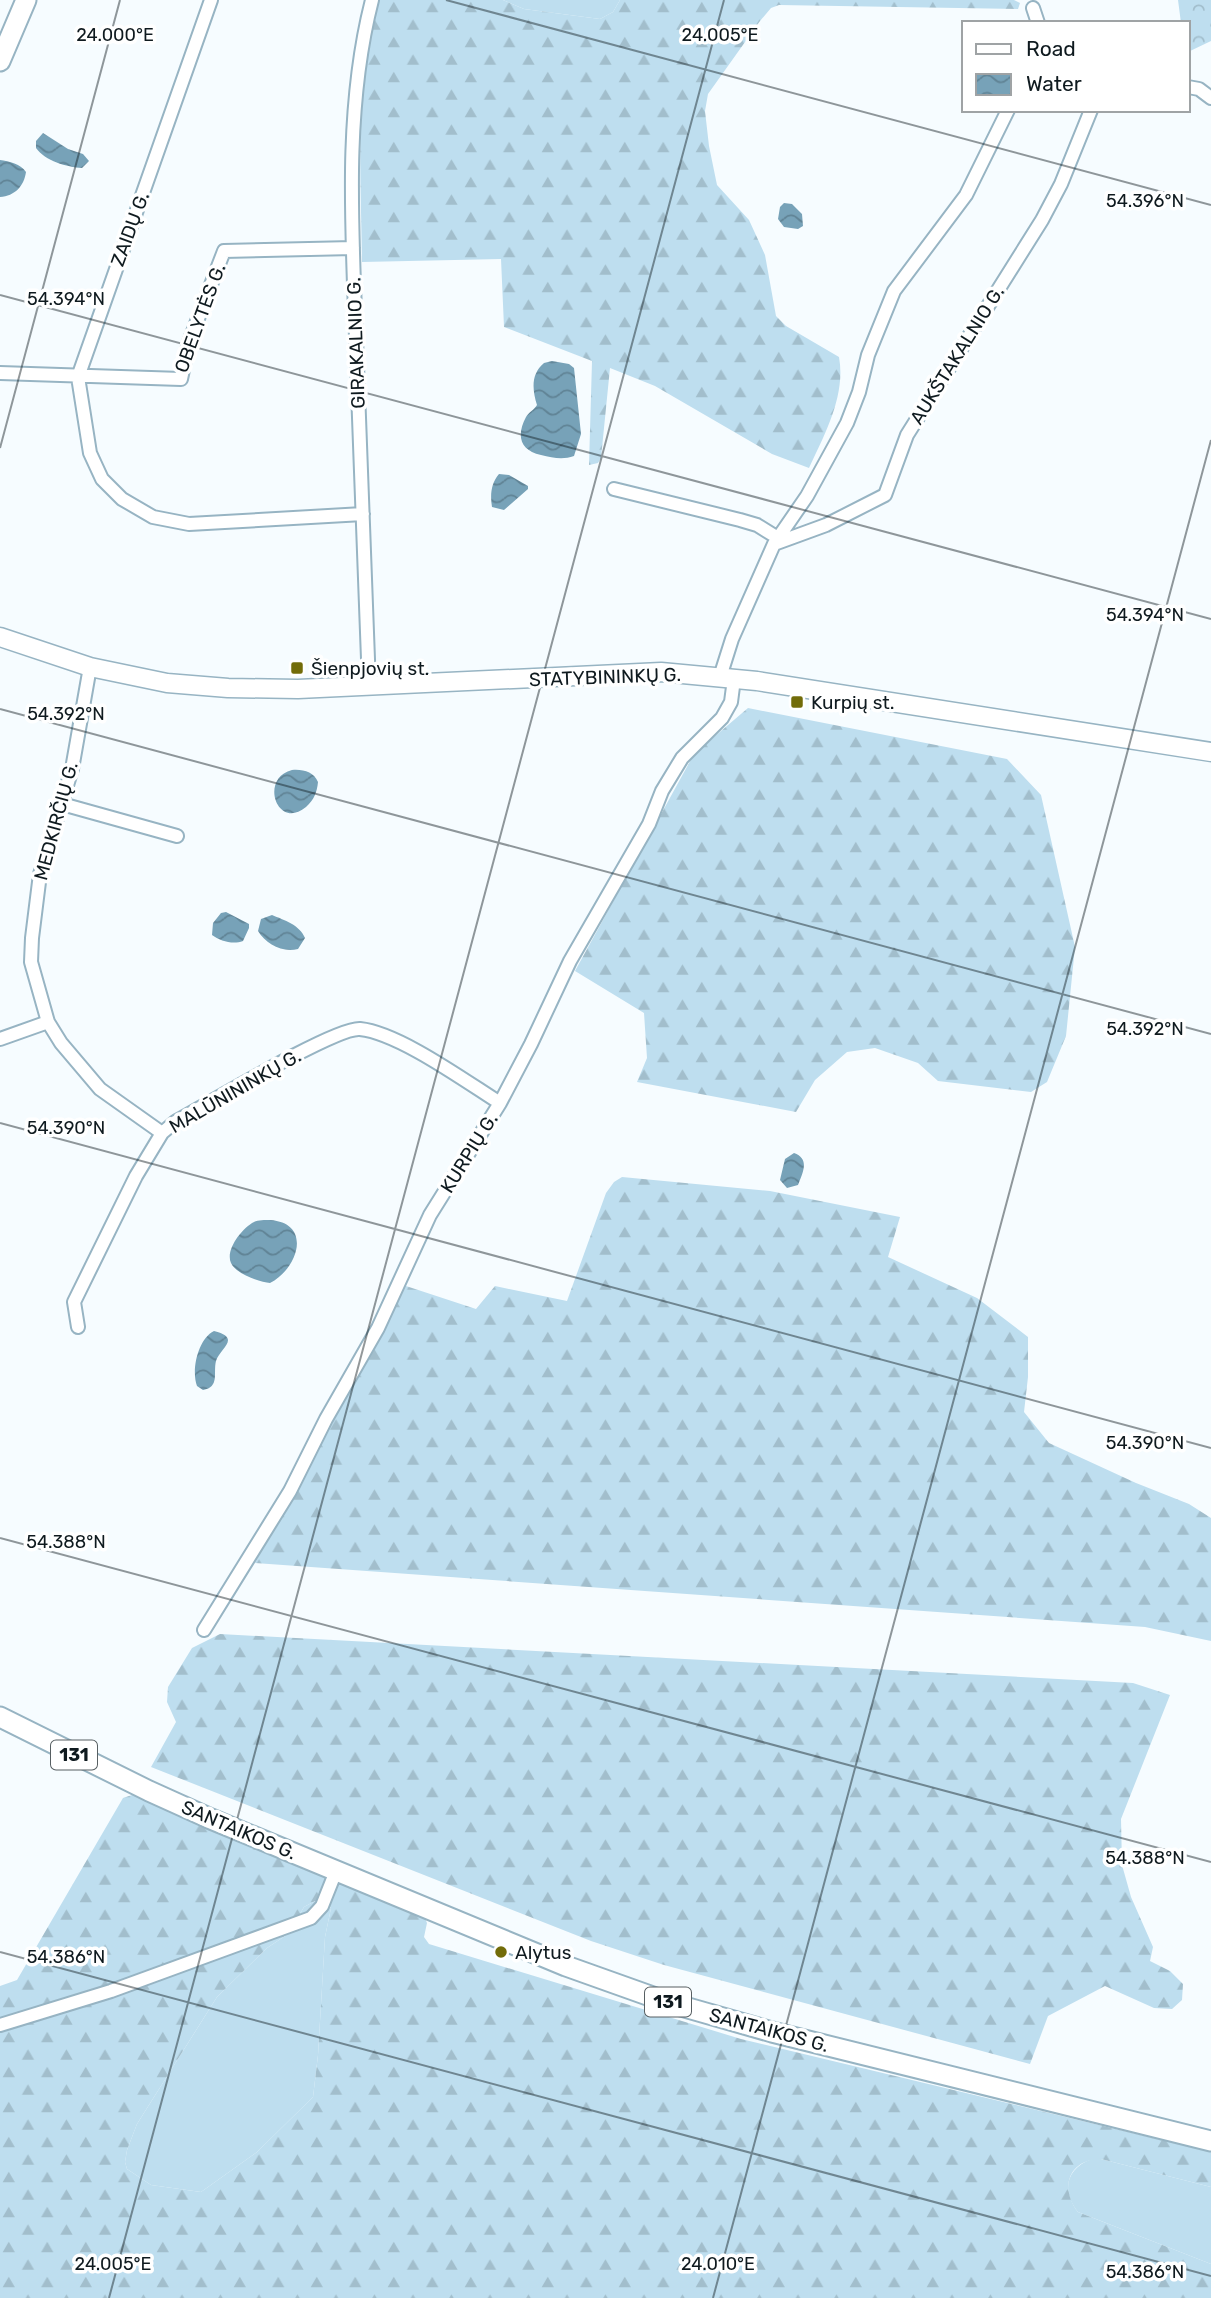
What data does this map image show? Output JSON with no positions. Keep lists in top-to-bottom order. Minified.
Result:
{"streets":{"main road":["131","SANTAIKOS G."],"street":["ZAIDŲ G.","OBELYTĖS G.","GIRAKALNIO G.","AUKŠTAKALNIO G.","STATYBININKŲ G.","MEDKIRČIŲ G.","MALŪNININKŲ G.","KURPIŲ G."]},"crossings":[["ZAIDŲ G.","OBELYTĖS G."],["ZAIDŲ G.","GIRAKALNIO G."],["OBELYTĖS G.","GIRAKALNIO G."],["GIRAKALNIO G.","STATYBININKŲ G."],["STATYBININKŲ G.","MEDKIRČIŲ G."],["STATYBININKŲ G.","KURPIŲ G."],["MEDKIRČIŲ G.","MALŪNININKŲ G."],["MALŪNININKŲ G.","KURPIŲ G."]],"places":{"transit":["Šienpjovių st.","Kurpių st."],"other":["Alytus"]},"legend":["Road","Water"],"coordinates":["24.000°E","24.005°E","54.396°N","54.394°N","54.392°N","54.390°N","54.388°N","54.386°N","24.010°E"]}
